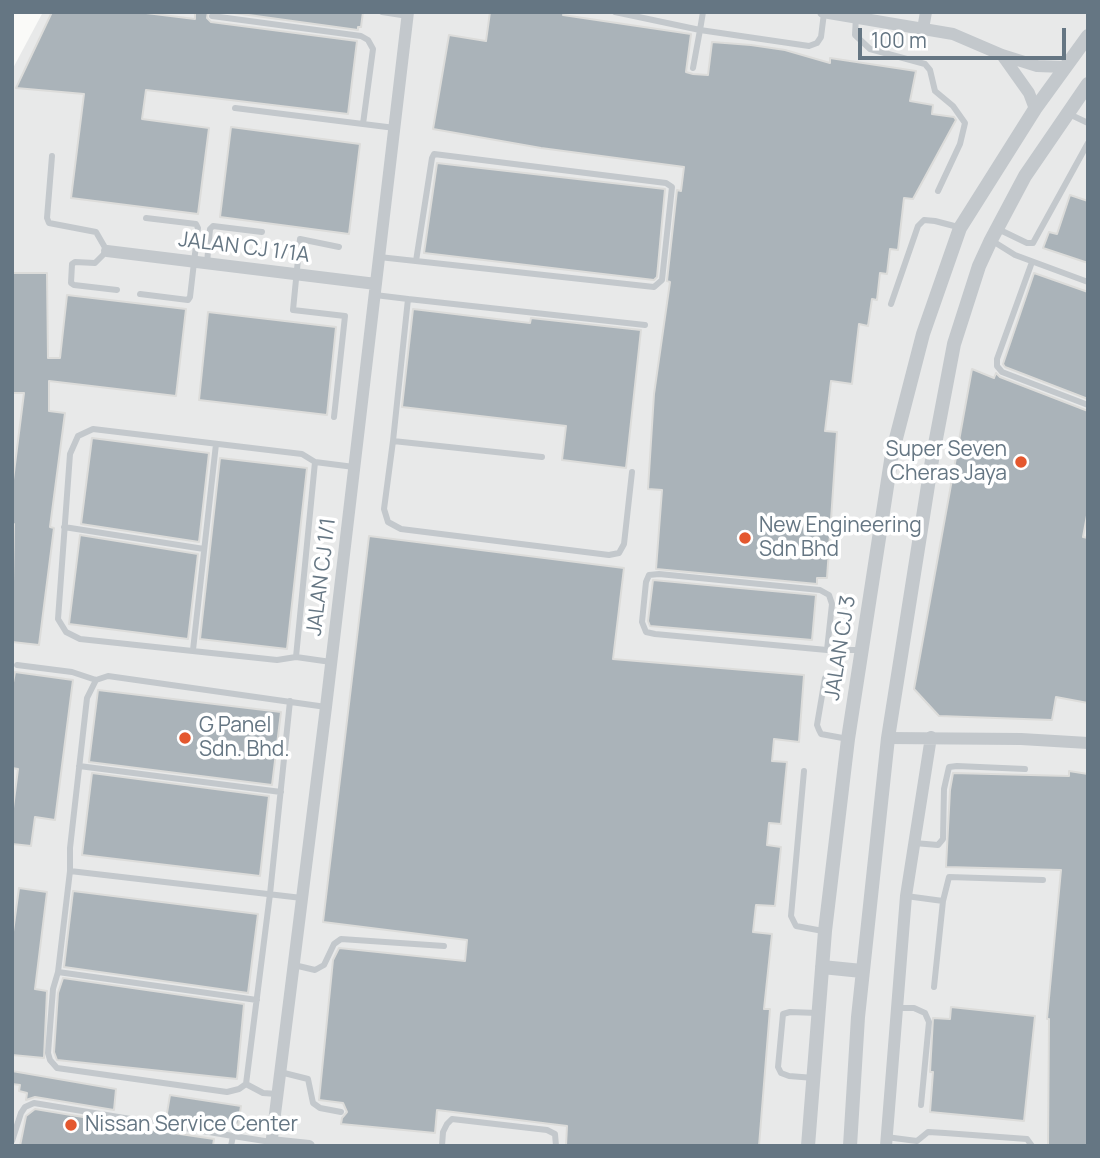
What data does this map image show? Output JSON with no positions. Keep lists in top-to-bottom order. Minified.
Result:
{"streets":{"street":["JALAN CJ 1/1A","JALAN CJ 1/1","JALAN CJ 3"]},"crossings":[["JALAN CJ 1/1A","JALAN CJ 1/1"]],"places":["Super Seven Cheras Jaya","New Engineering Sdn Bhd","G Panel Sdn. Bhd.","Nissan Service Center"],"scale_bar":"100 m"}
